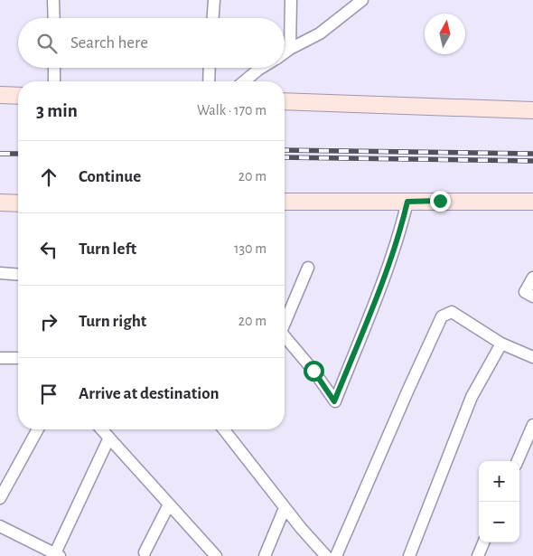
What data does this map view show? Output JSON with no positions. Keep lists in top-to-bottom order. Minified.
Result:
{"north":"top","page":{"search":"Search here","heading":["3 min","Walk · 170 m"],"list":[["Continue","20 m"],["Turn left","130 m"],["Turn right","20 m"],"Arrive at destination"],"map_buttons":["+","−"]}}
